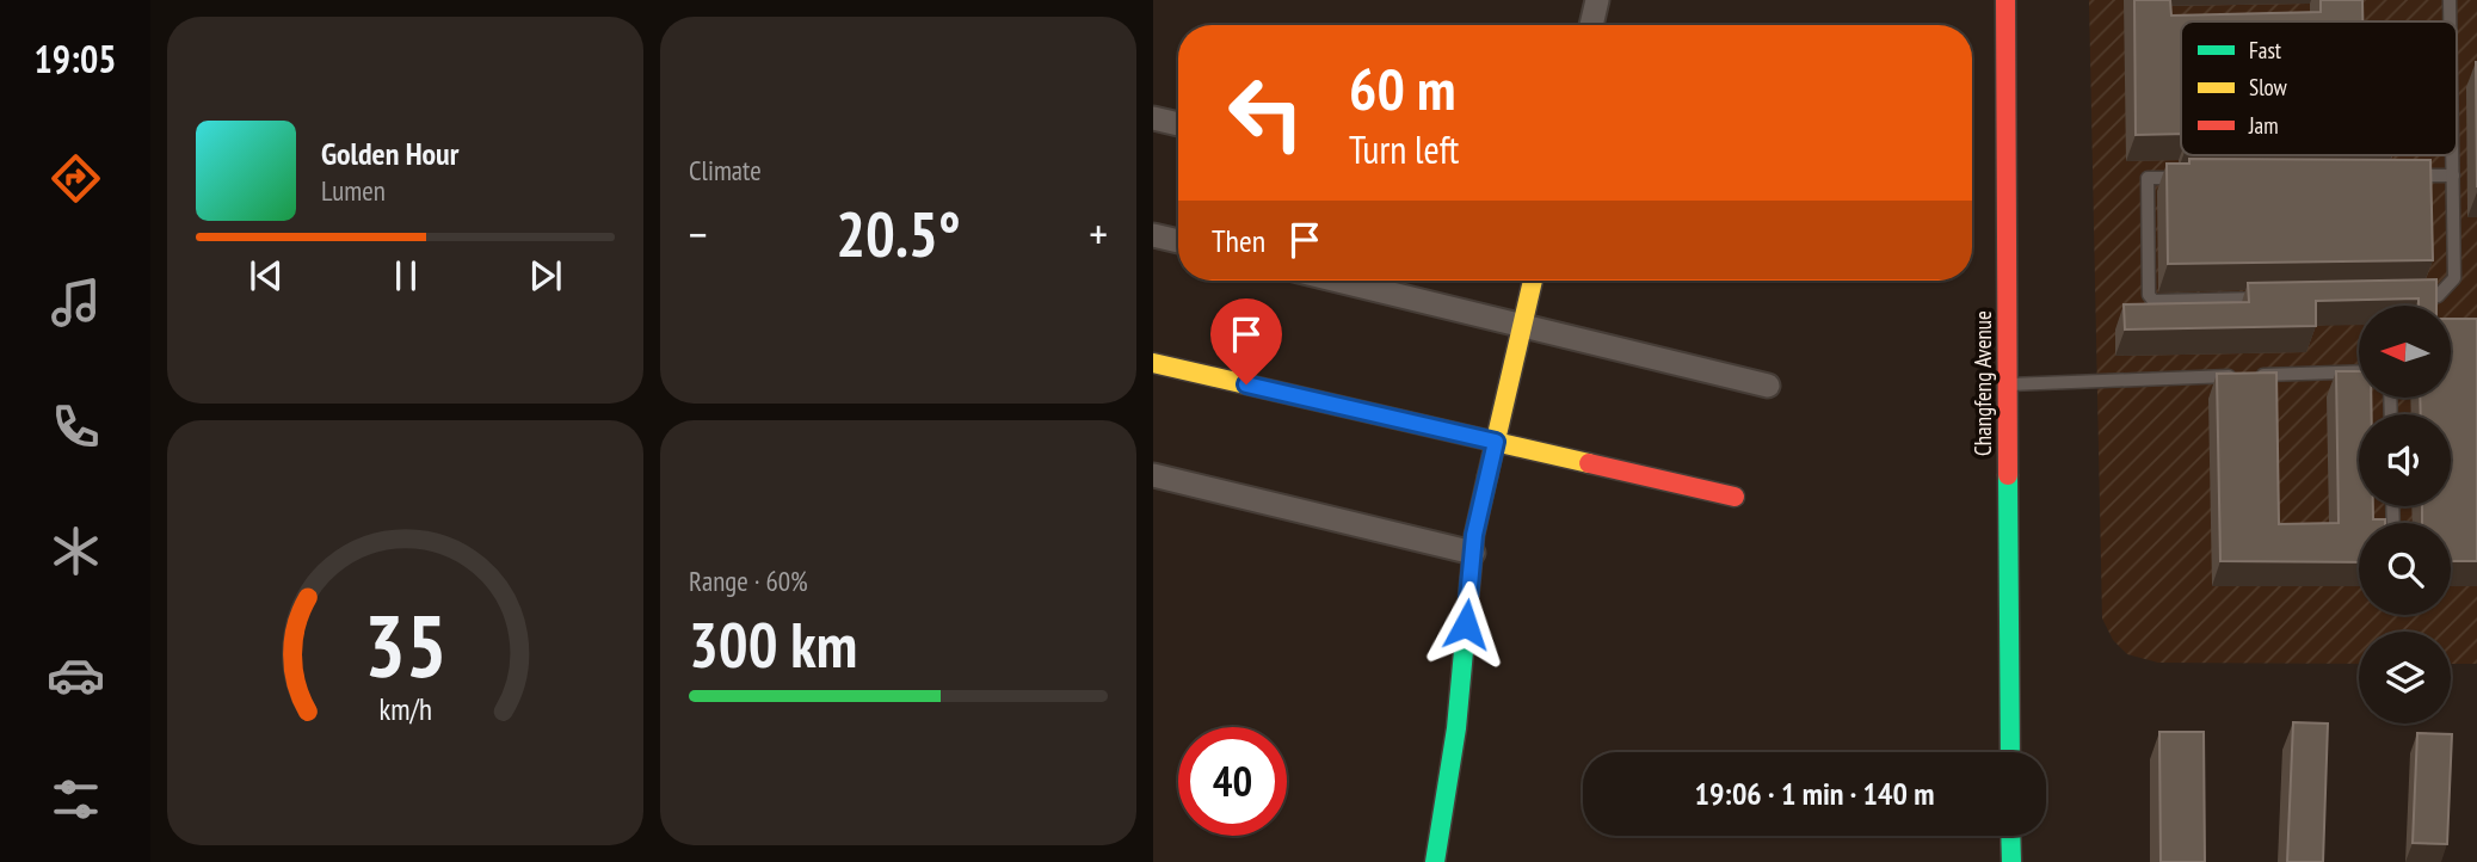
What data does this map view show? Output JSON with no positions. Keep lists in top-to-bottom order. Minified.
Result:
{"streets":{"street":["Changfeng Avenue"]},"legend":["Fast","Slow","Jam"],"north":"left","page":{"tabs":"19:05","tile":["Climate",["Range · 60%","300 km"]],"turn":["60 m","Turn left"],"song":["Golden Hour","Lumen"],"heat":["−","20.5°","+"],"then":"Then","limit":"40","trip":"19:06 · 1 min · 140 m","gauge":["35","km/h"]}}
